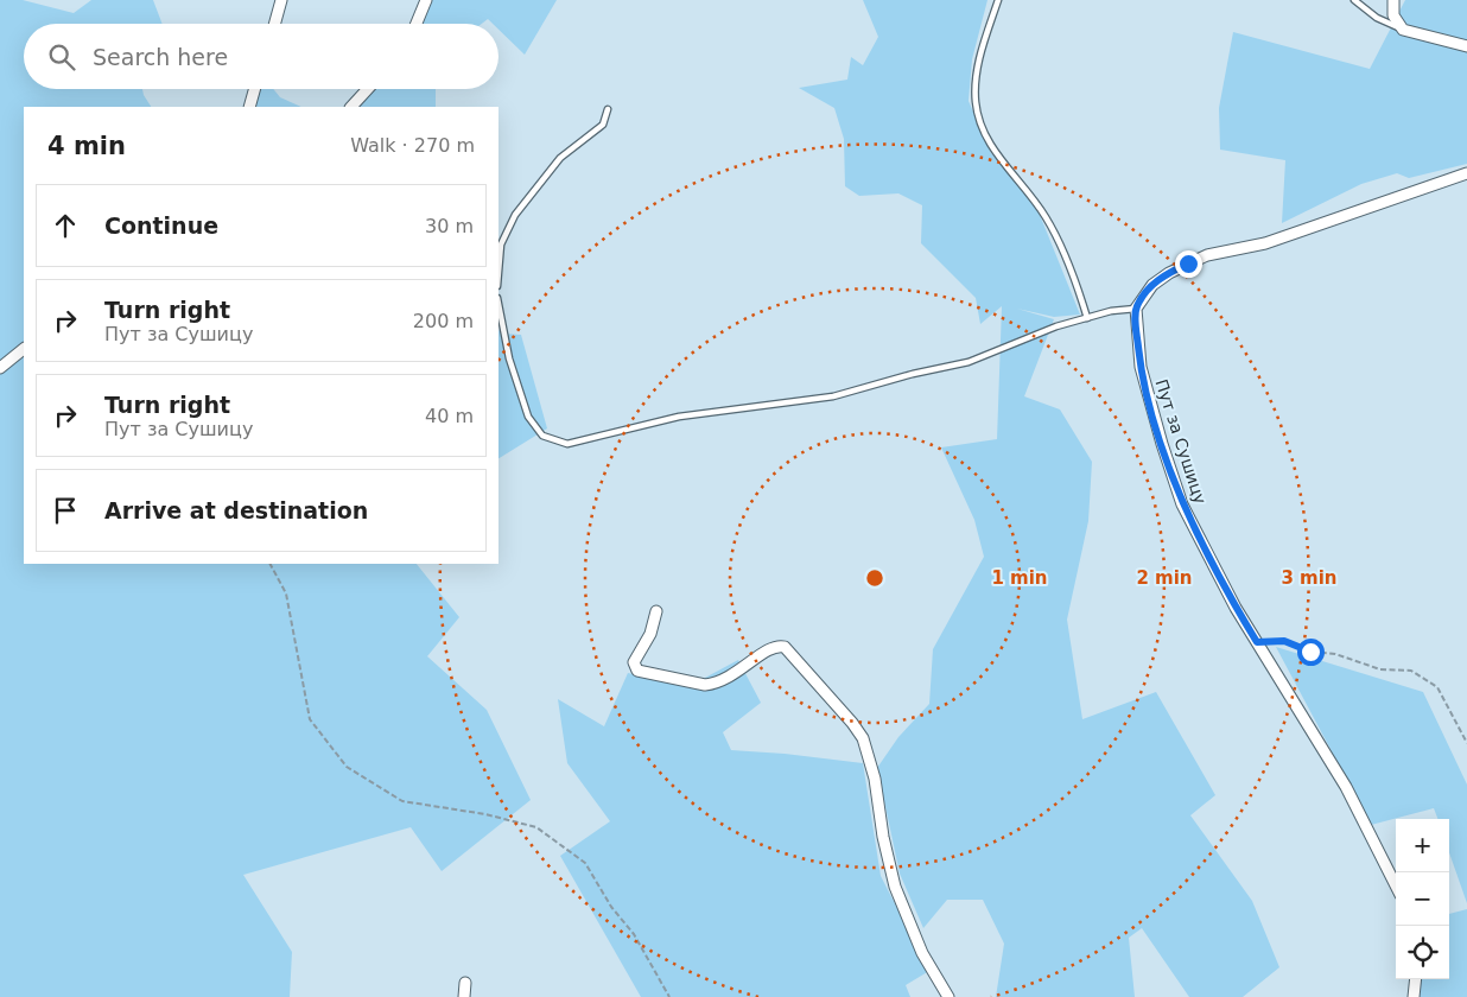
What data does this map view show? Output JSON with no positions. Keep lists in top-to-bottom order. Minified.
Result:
{"streets":{"street":["Пут за Сушицу"]},"page":{"search":"Search here","heading":["4 min","Walk · 270 m"],"list":[["Continue","30 m"],["Turn right","Пут за Сушицу","200 m"],["Turn right","Пут за Сушицу","40 m"],"Arrive at destination"],"map_buttons":["+","−"]},"rings":["1 min","2 min","3 min"]}
